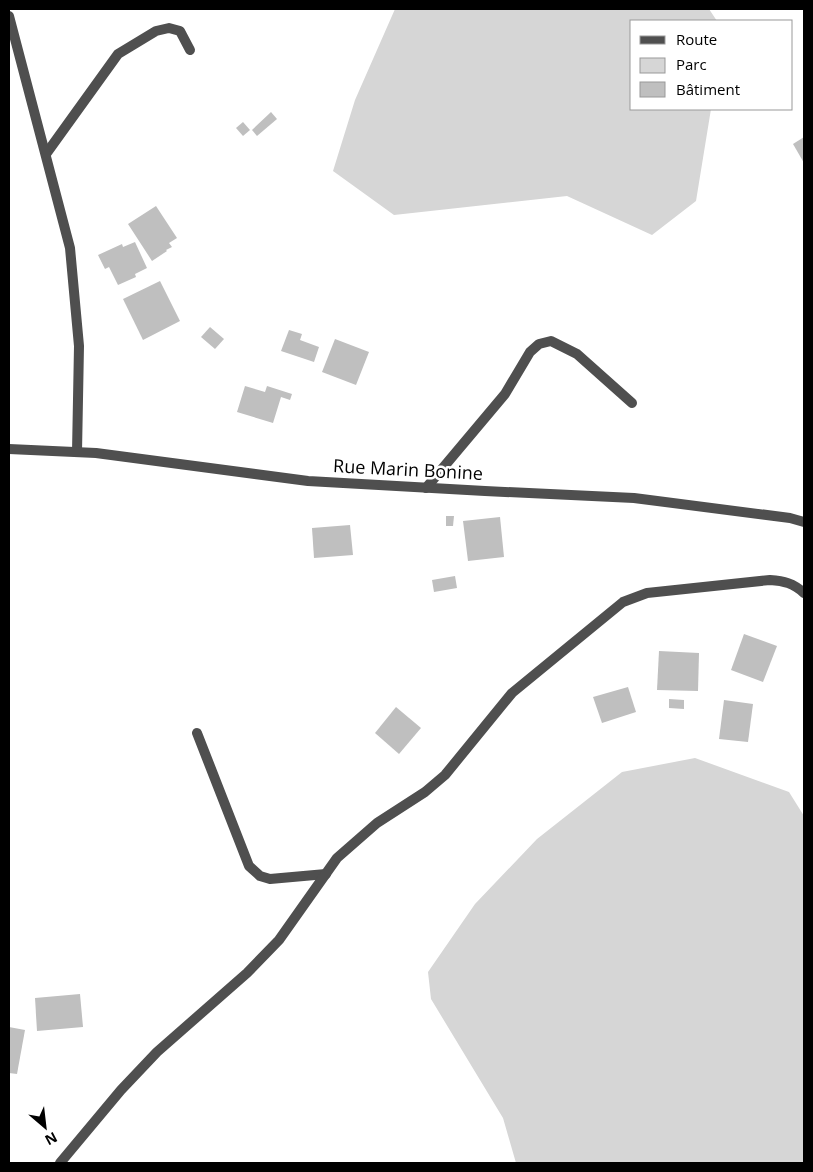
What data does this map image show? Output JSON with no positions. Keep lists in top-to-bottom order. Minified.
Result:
{"streets":{"street":["Rue Marin Bonine"]},"legend":["Route","Parc","Bâtiment"],"north":"bottom right"}
